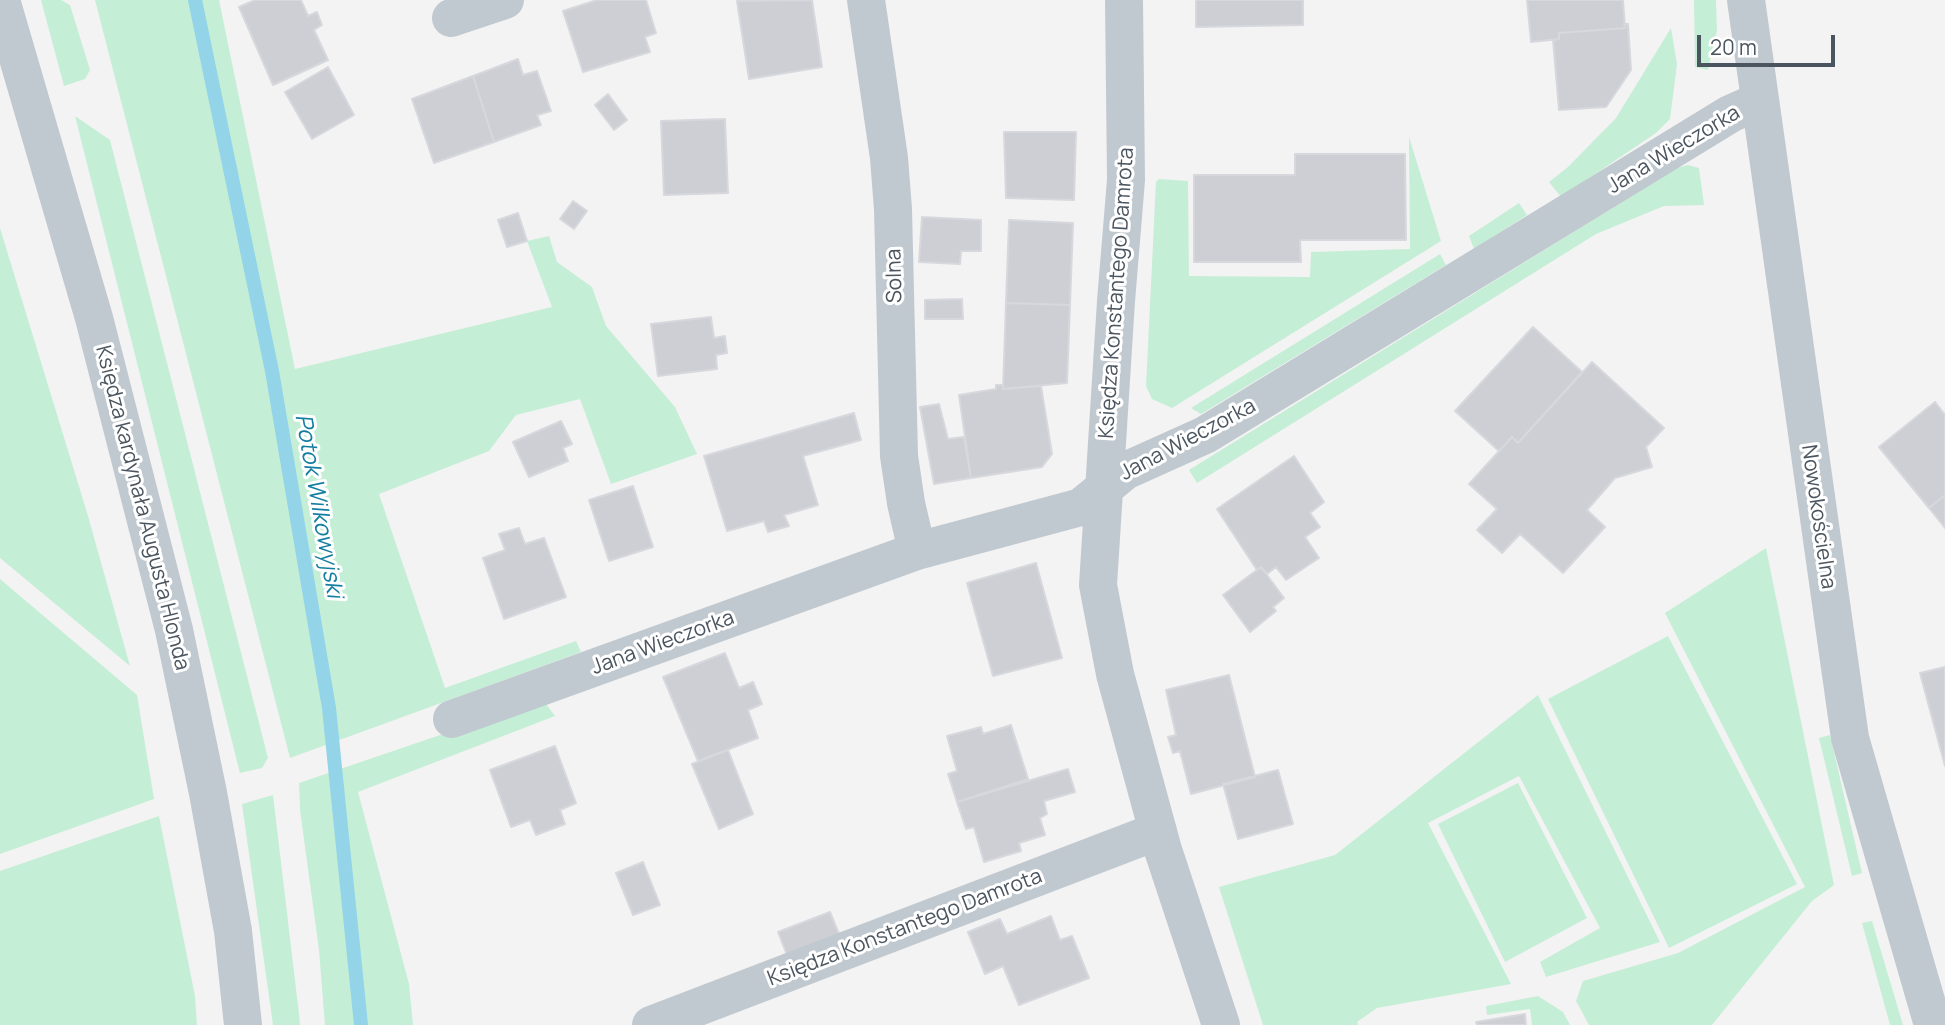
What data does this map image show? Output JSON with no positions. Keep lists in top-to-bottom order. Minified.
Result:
{"streets":{"street":["Jana Wieczorka","Solna","Księdza Konstantego Damrota","Księdza kardynała Augusta Hlonda","Nowokościelna"]},"crossings":[["Jana Wieczorka","Solna"],["Jana Wieczorka","Księdza Konstantego Damrota"],["Jana Wieczorka","Nowokościelna"]],"water":["Potok Wilkowyjski"],"scale_bar":"20 m"}
